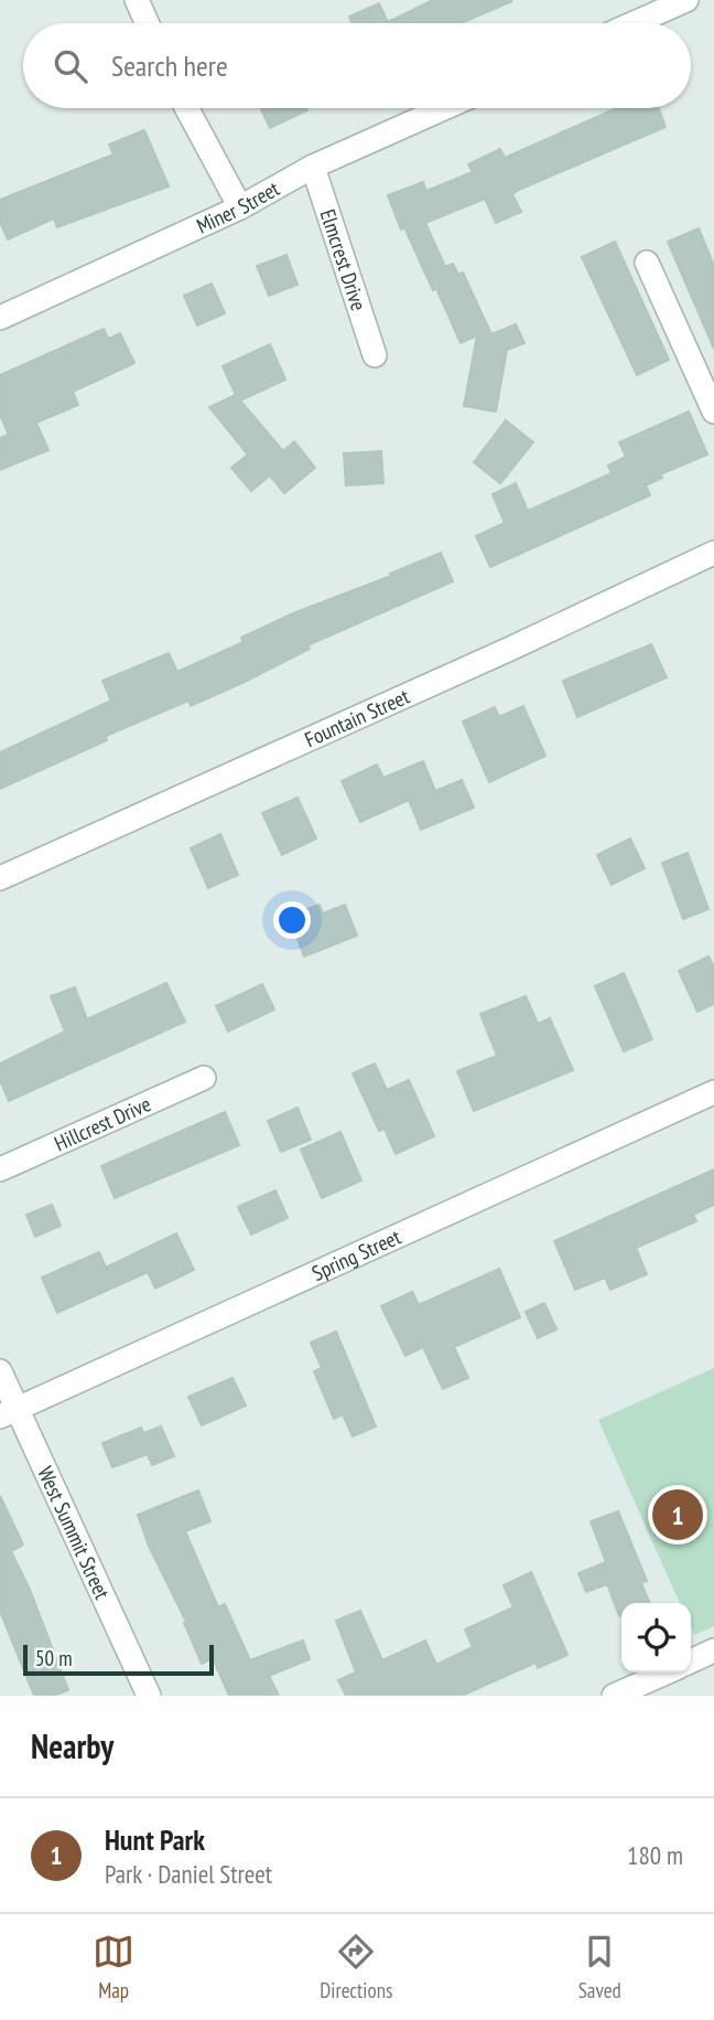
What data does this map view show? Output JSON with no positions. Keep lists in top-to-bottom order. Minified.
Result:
{"streets":{"street":["Miner Street","Elmcrest Drive","Fountain Street","Hillcrest Drive","Spring Street","West Summit Street"]},"crossings":[["Miner Street","Elmcrest Drive"],["Spring Street","West Summit Street"]],"scale_bar":"50 m","page":{"search":"Search here","pins":"1","scale":"50 m","heading":"Nearby","list":[{"mark":"1","name":"Hunt Park","note":"Park · Daniel Street","value":"180 m"}],"nav":["Map","Directions","Saved"]}}
